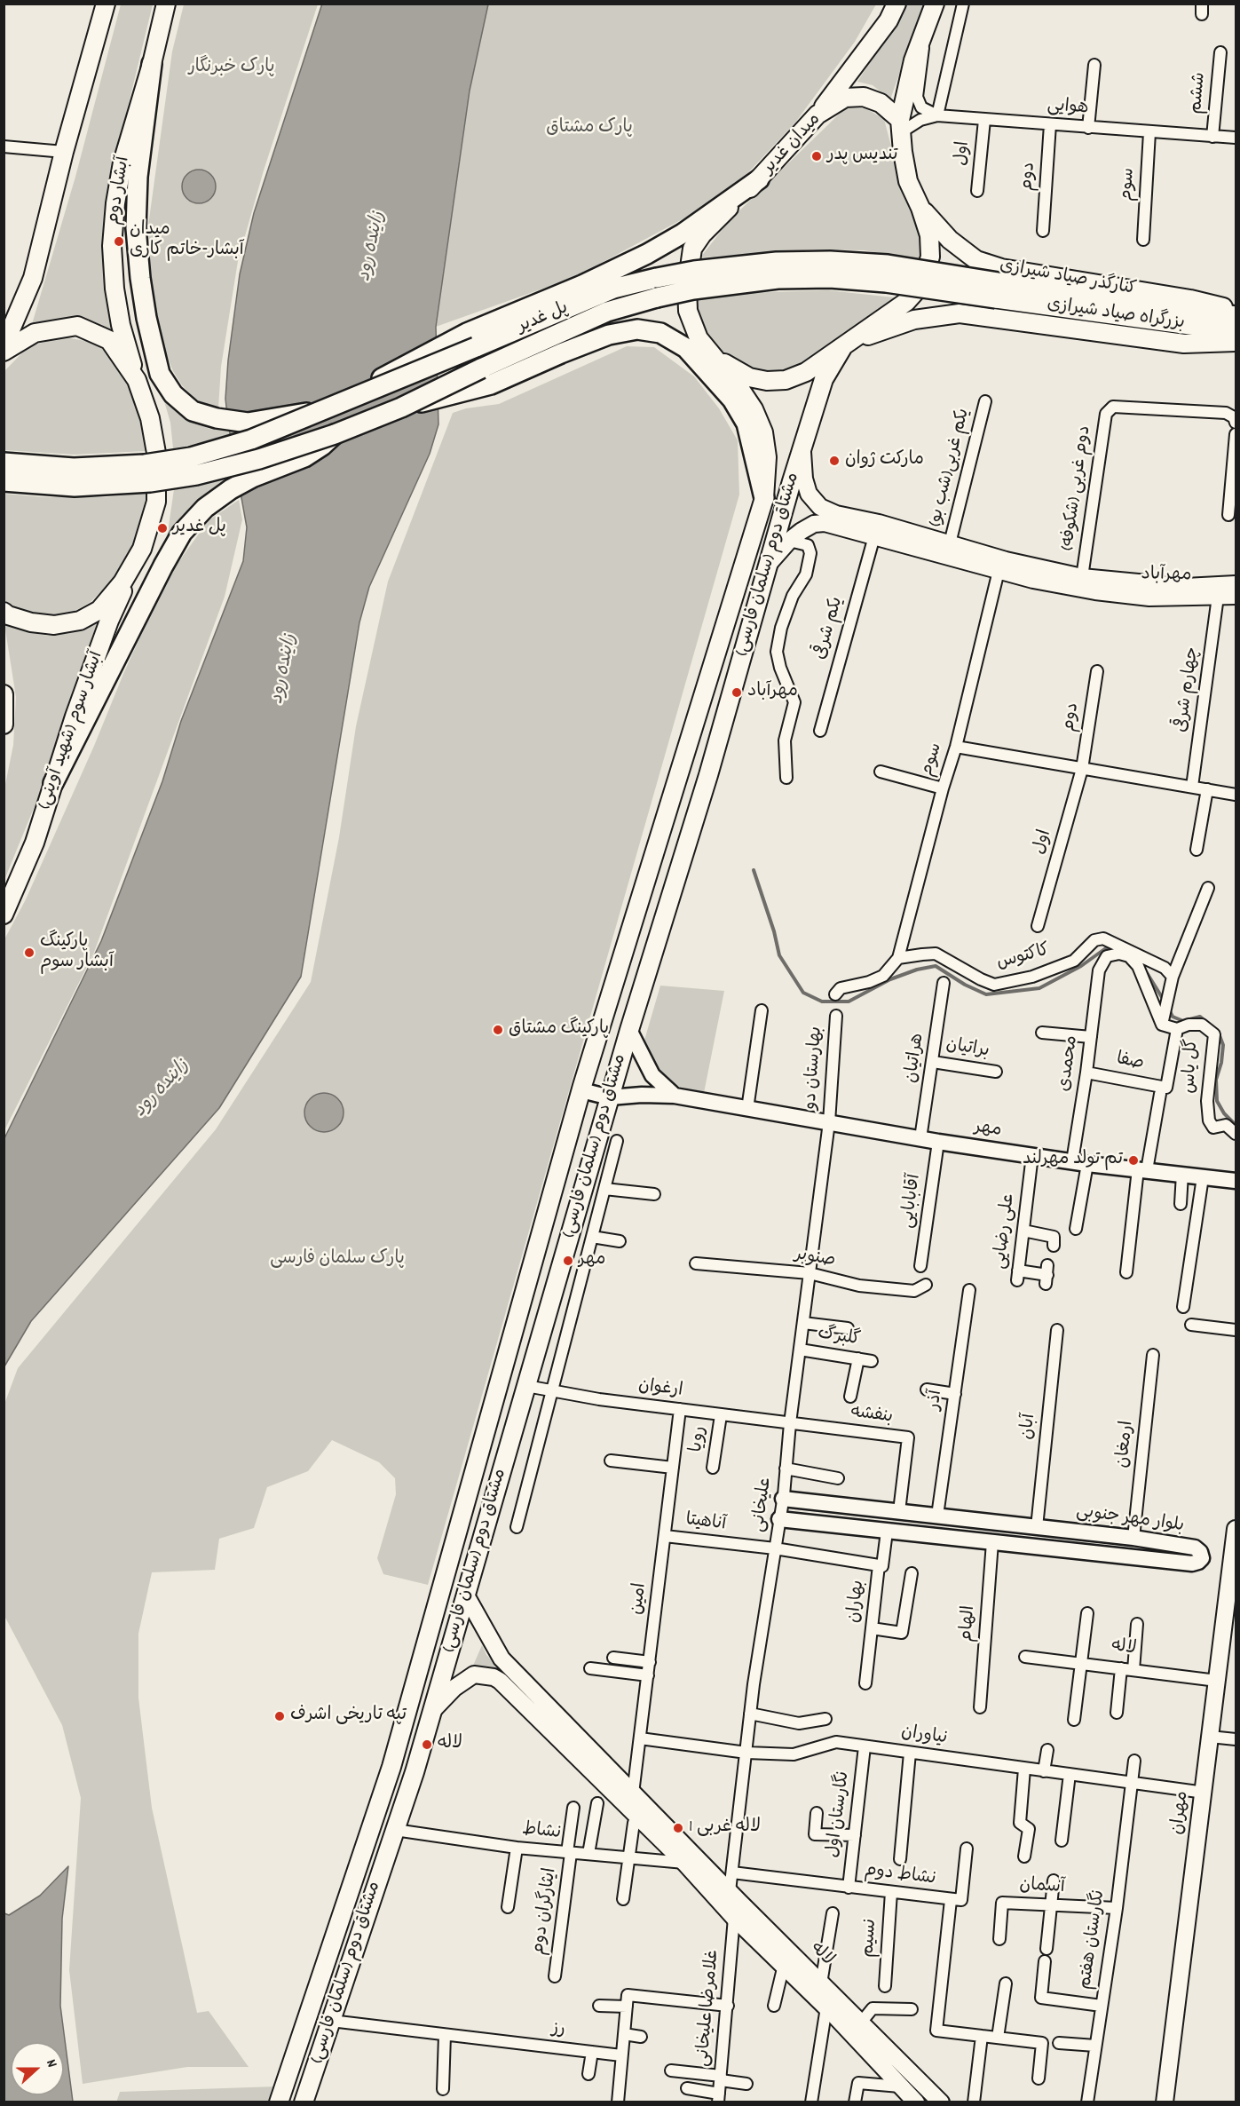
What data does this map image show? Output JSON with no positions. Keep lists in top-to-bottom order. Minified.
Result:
{"streets":{"highway":["بزرگراه صیاد شیرازی","پل غدیر"],"main road":["میدان غدیر","آبشار دوم","کنارگذر صیاد شیرازی","مشتاق دوم (سلمان فارسی)","مهرآباد","آبشار سوم (شهید آوینی)","لاله","مهران"],"street":["ششم","هوایی","اول","دوم","سوم","یکم غربی(شب بو)","دوم غربی (شکوفه)","یکم شرقی","چهارم شرقی","کاکتوس","براتیان","هراتیان","صفا","محمدی","گل یاس","بهارستان دو","مهر","آقابابایی","علی رضایی","صنوبر","گلبرگ","ارغوان","آذر","بنفشه","آبان","رویا","ارمغان","علیخانی","بلوار مهر جنوبی","آناهیتا","امین","بهاران","الهام","نیاوران","نگارستان اول","نشاط","نشاط دوم","آسمان","ایثارگران دوم","نسیم","نگارستان هفتم","غلامرضا علیخانی","رز"]},"crossings":[["ششم","هوایی"],["هوایی","میدان غدیر"],["هوایی","اول"],["هوایی","دوم"],["هوایی","سوم"],["میدان غدیر","کنارگذر صیاد شیرازی"],["میدان غدیر","مشتاق دوم (سلمان فارسی)"],["اول","دوم"],["سوم","مهرآباد"],["سوم","کاکتوس"],["بزرگراه صیاد شیرازی","پل غدیر"],["یکم غربی(شب بو)","مهرآباد"],["دوم غربی (شکوفه)","مهرآباد"],["مشتاق دوم (سلمان فارسی)","مهرآباد"],["مشتاق دوم (سلمان فارسی)","مهر"],["مشتاق دوم (سلمان فارسی)","ارغوان"],["مشتاق دوم (سلمان فارسی)","لاله"],["مشتاق دوم (سلمان فارسی)","نشاط"],["مشتاق دوم (سلمان فارسی)","رز"],["مهرآباد","یکم شرقی"],["مهرآباد","چهارم شرقی"],["براتیان","هراتیان"],["هراتیان","مهر"],["صفا","محمدی"],["محمدی","گل یاس"],["محمدی","مهر"],["بهارستان دو","مهر"],["بهارستان دو","علیخانی"],["مهر","آقابابایی"],["مهر","علی رضایی"],["مهر","علیخانی"],["صنوبر","علیخانی"],["گلبرگ","علیخانی"],["ارغوان","بنفشه"],["ارغوان","رویا"],["ارغوان","علیخانی"],["ارغوان","امین"],["آذر","بلوار مهر جنوبی"],["بنفشه","علیخانی"],["بنفشه","بلوار مهر جنوبی"],["آبان","بلوار مهر جنوبی"],["ارمغان","بلوار مهر جنوبی"],["علیخانی","بلوار مهر جنوبی"],["علیخانی","آناهیتا"],["علیخانی","بهاران"],["علیخانی","لاله"],["علیخانی","نیاوران"],["علیخانی","نشاط دوم"],["بلوار مهر جنوبی","الهام"],["آناهیتا","امین"],["آناهیتا","بهاران"],["امین","لاله"],["امین","نیاوران"],["لاله","مهران"],["لاله","نشاط"],["لاله","غلامرضا علیخانی"],["نیاوران","مهران"],["نیاوران","نگارستان اول"],["نیاوران","نگارستان هفتم"],["نگارستان اول","نشاط دوم"],["نشاط","ایثارگران دوم"],["نشاط دوم","نسیم"],["آسمان","نگارستان هفتم"]],"water":["زاینده رود"],"parks":["پارک خبرنگار","پارک مشتاق","پارک سلمان فارسی"],"places":["تندیس پدر","میدان آبشار-خاتم کاری","مارکت ژوان","پل غدیر","مهرآباد","پارکینگ آبشار سوم","پارکینگ مشتاق","تم تولد مهرلند","مهر","تپه تاریخی اشرف","لاله","لاله غربی 1"],"north":"right"}
